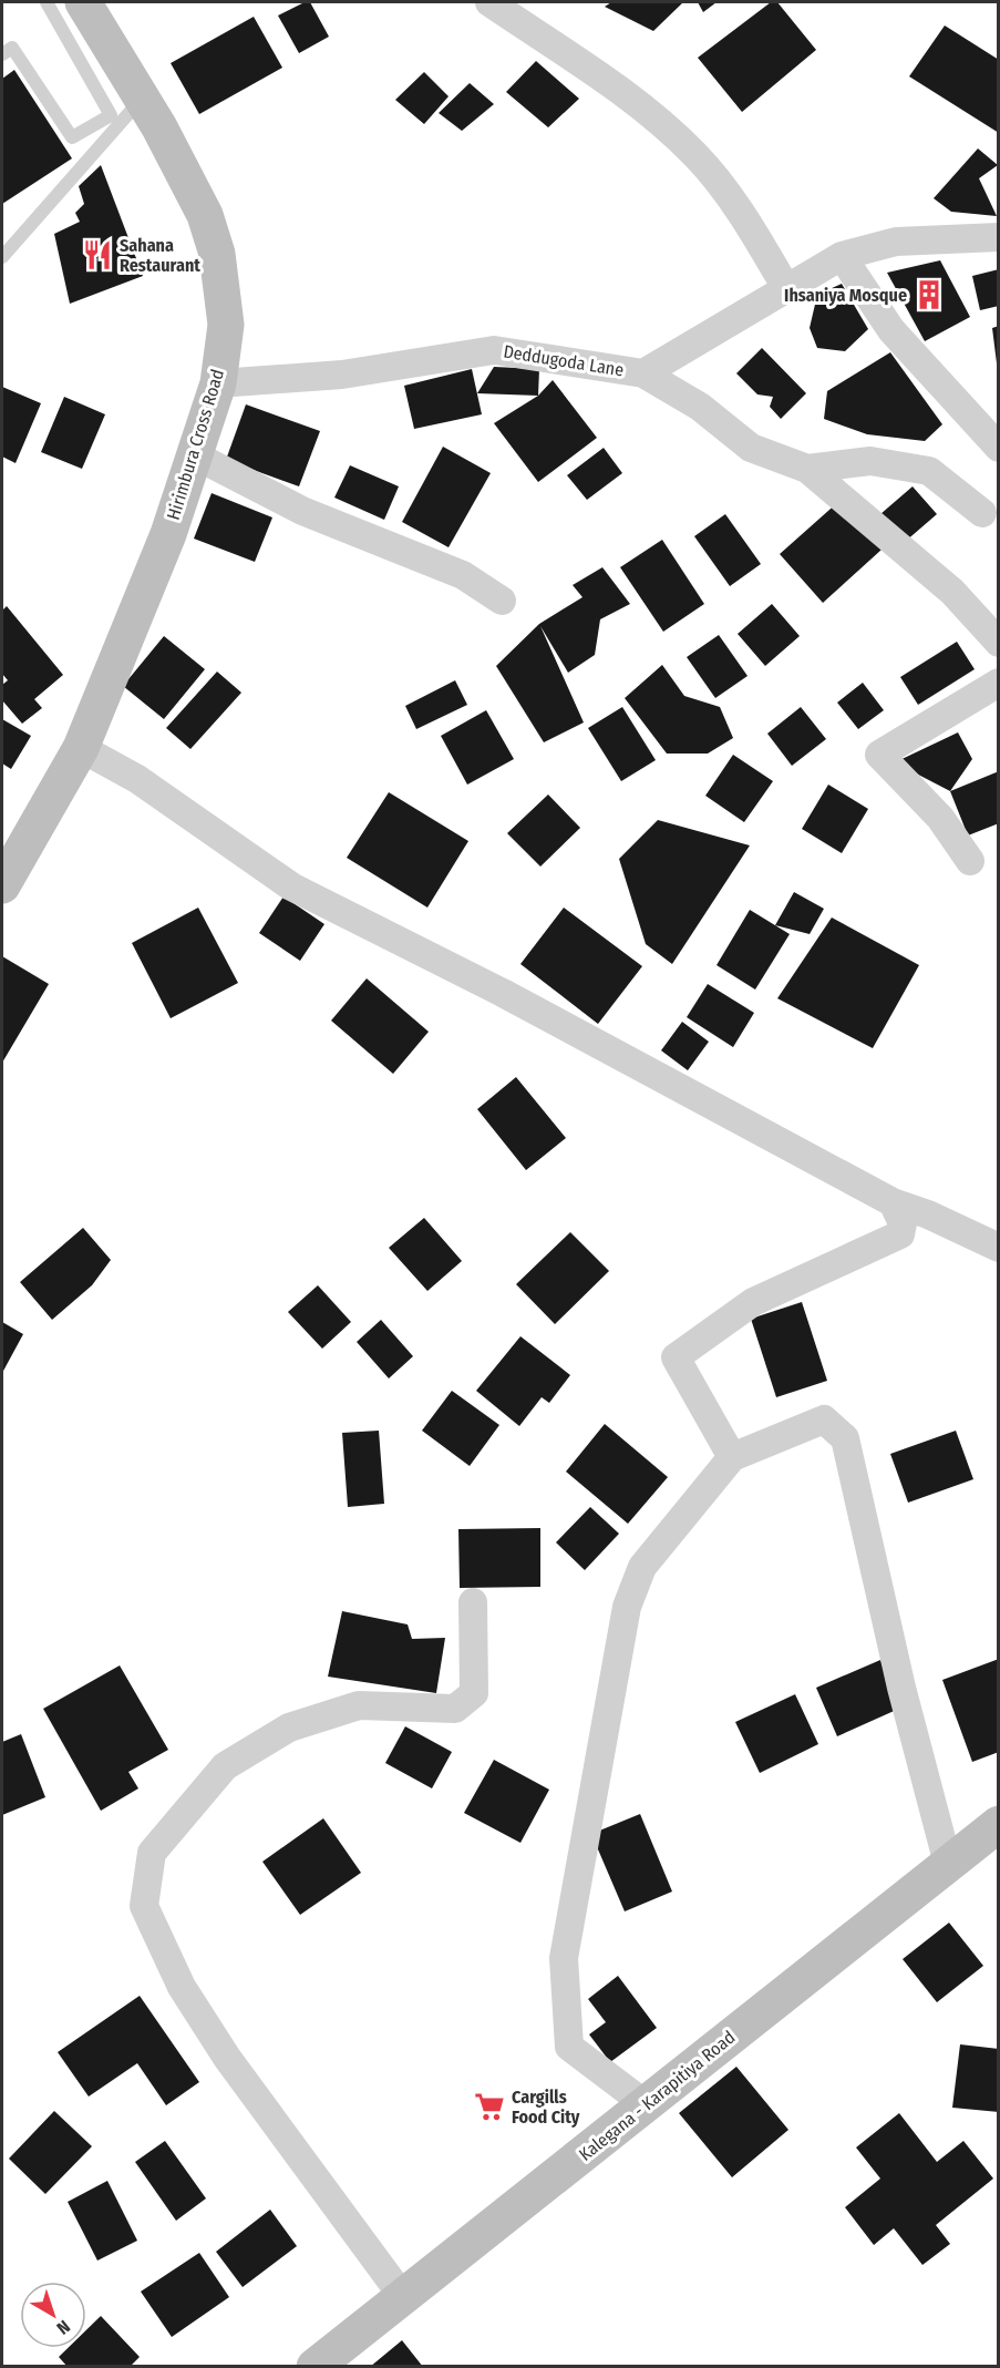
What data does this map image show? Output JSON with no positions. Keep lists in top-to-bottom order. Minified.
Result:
{"streets":{"main road":["Hirimbura Cross Road","Kalegana - Karapitiya Road"],"street":["Deddugoda Lane"]},"crossings":[["Deddugoda Lane","Hirimbura Cross Road"]],"places":{"restaurant":["Sahana Restaurant"],"building":["Ihsaniya Mosque"],"supermarket":["Cargills Food City"]},"north":"bottom right"}
